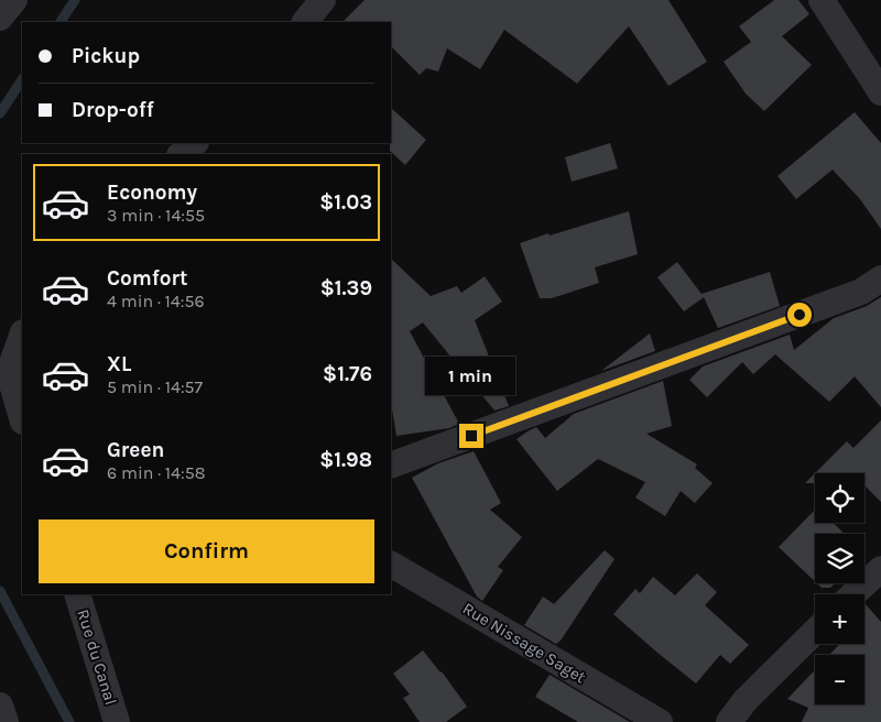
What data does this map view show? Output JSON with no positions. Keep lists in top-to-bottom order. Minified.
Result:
{"streets":{"street":["Rue Nissage Saget","Rue du Canal"]},"page":{"banner":["Pickup","Drop-off"],"list":[{"name":"Economy","note":"3 min · 14:55","value":"$1.03"},{"name":"Comfort","note":"4 min · 14:56","value":"$1.39"},{"name":"XL","note":"5 min · 14:57","value":"$1.76"},{"name":"Green","note":"6 min · 14:58","value":"$1.98"}],"bubble":"1 min","map_buttons":["+","−"],"buttons":"Confirm"}}
